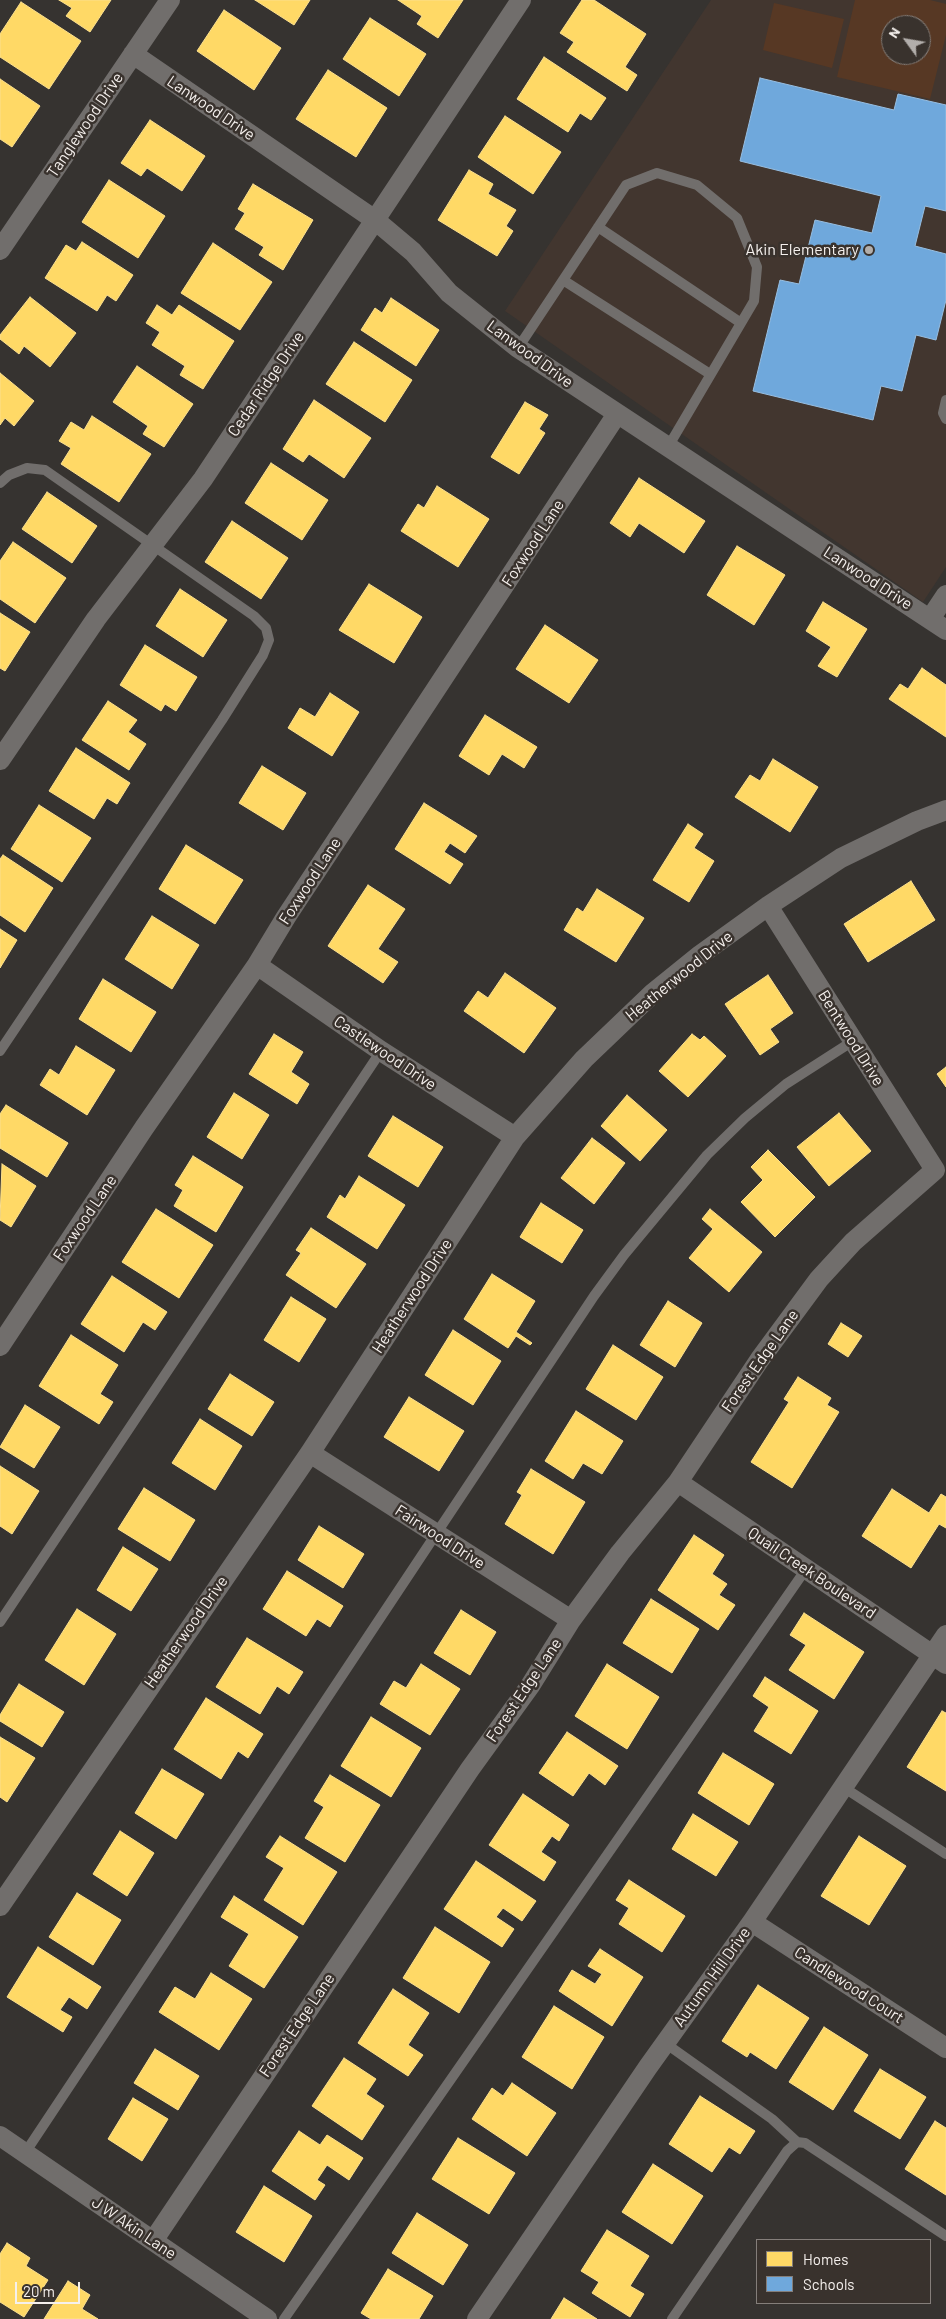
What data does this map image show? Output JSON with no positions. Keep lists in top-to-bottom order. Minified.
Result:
{"streets":{"street":["Lanwood Drive","Tanglewood Drive","Cedar Ridge Drive","Foxwood Lane","Heatherwood Drive","Bentwood Drive","Castlewood Drive","Forest Edge Lane","Fairwood Drive","Quail Creek Boulevard","Autumn Hill Drive","Candlewood Court","J W Akin Lane"]},"crossings":[["Lanwood Drive","Tanglewood Drive"],["Lanwood Drive","Cedar Ridge Drive"],["Lanwood Drive","Foxwood Lane"],["Foxwood Lane","Castlewood Drive"],["Heatherwood Drive","Bentwood Drive"],["Heatherwood Drive","Castlewood Drive"],["Heatherwood Drive","Fairwood Drive"],["Bentwood Drive","Forest Edge Lane"],["Forest Edge Lane","Fairwood Drive"],["Forest Edge Lane","Quail Creek Boulevard"],["Forest Edge Lane","J W Akin Lane"],["Quail Creek Boulevard","Autumn Hill Drive"],["Autumn Hill Drive","Candlewood Court"]],"places":["Akin Elementary"],"legend":["Homes","Schools"],"scale_bar":"20 m","north":"top left"}
